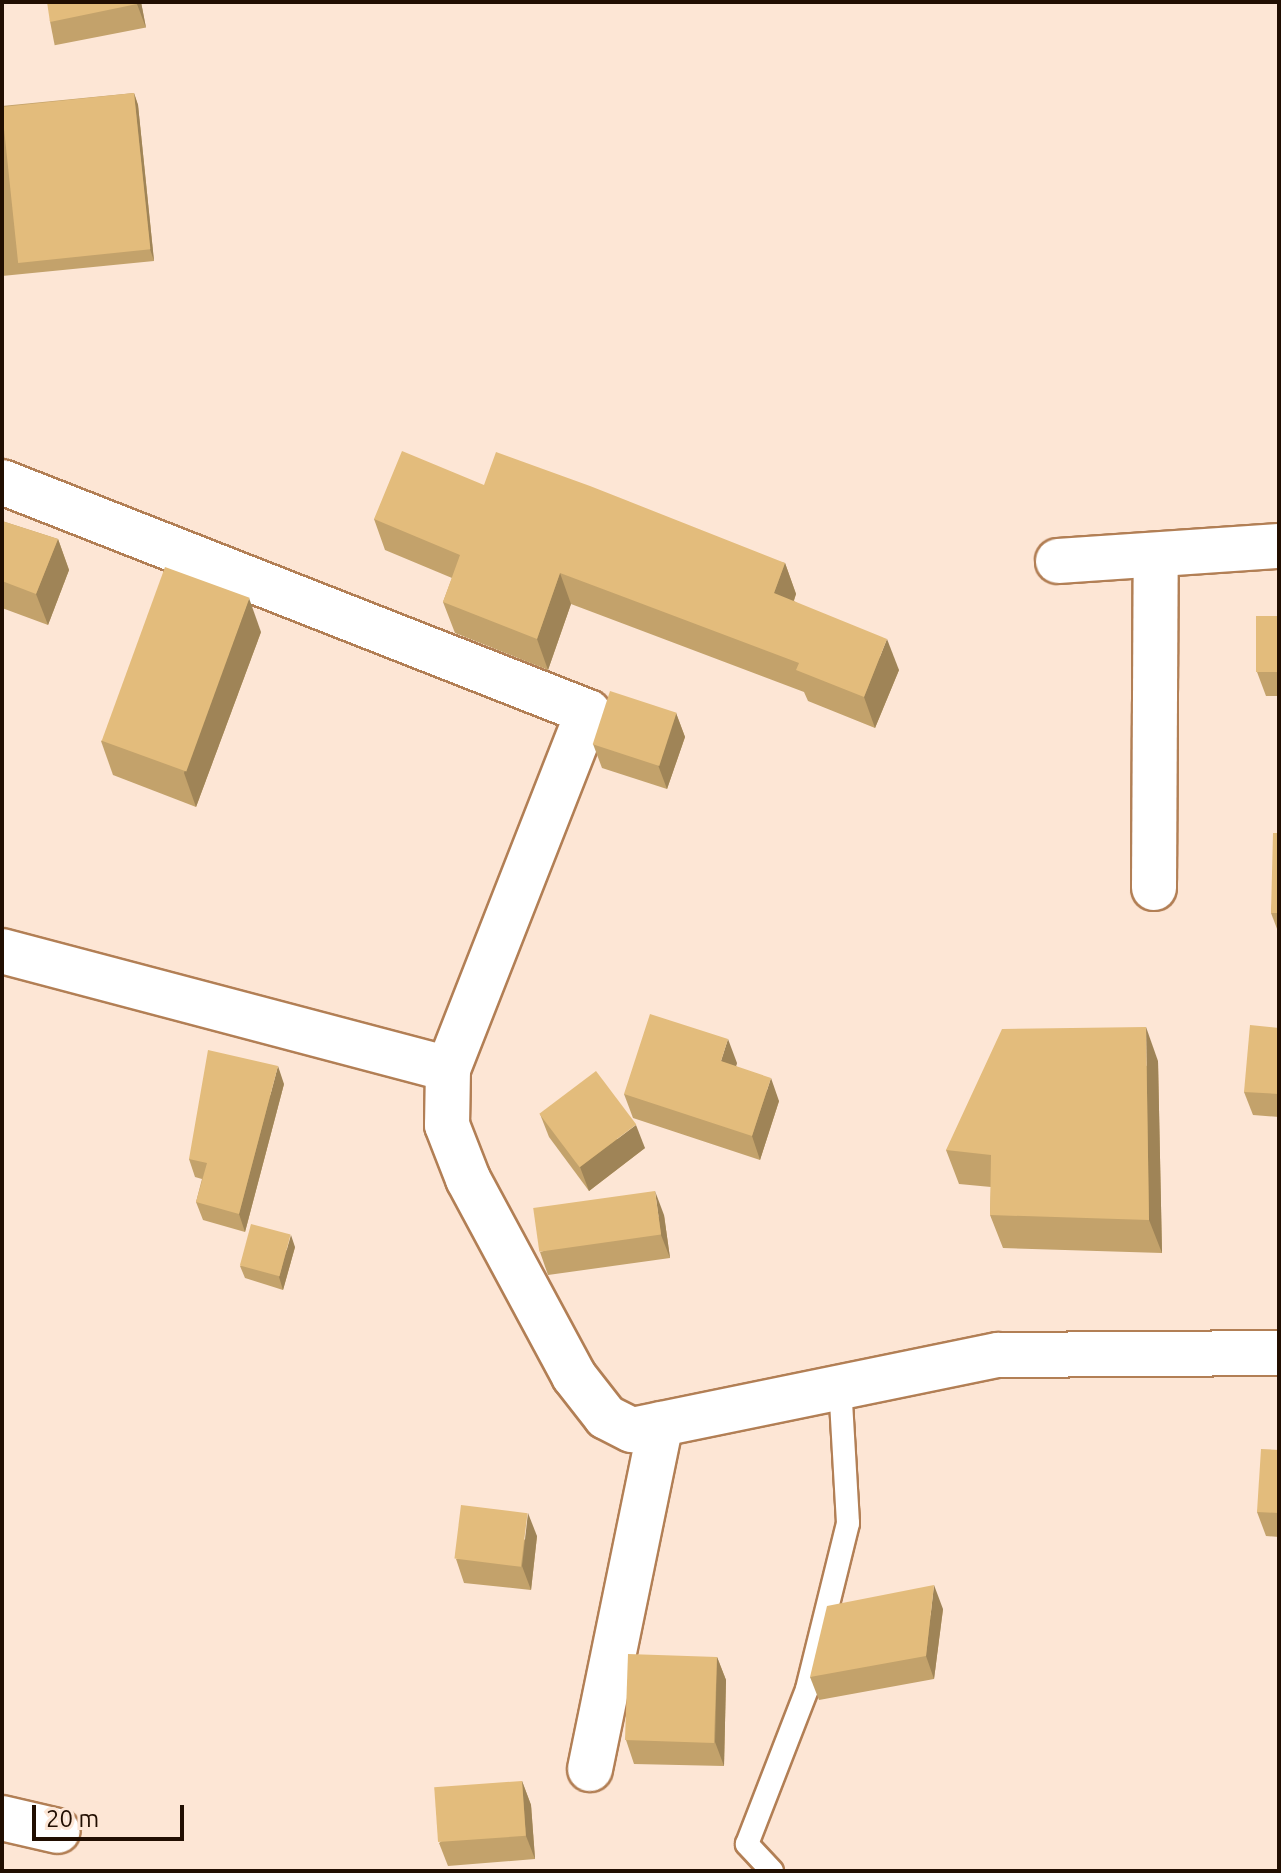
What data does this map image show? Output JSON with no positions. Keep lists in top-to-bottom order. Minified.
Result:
{"scale_bar":"20 m"}
